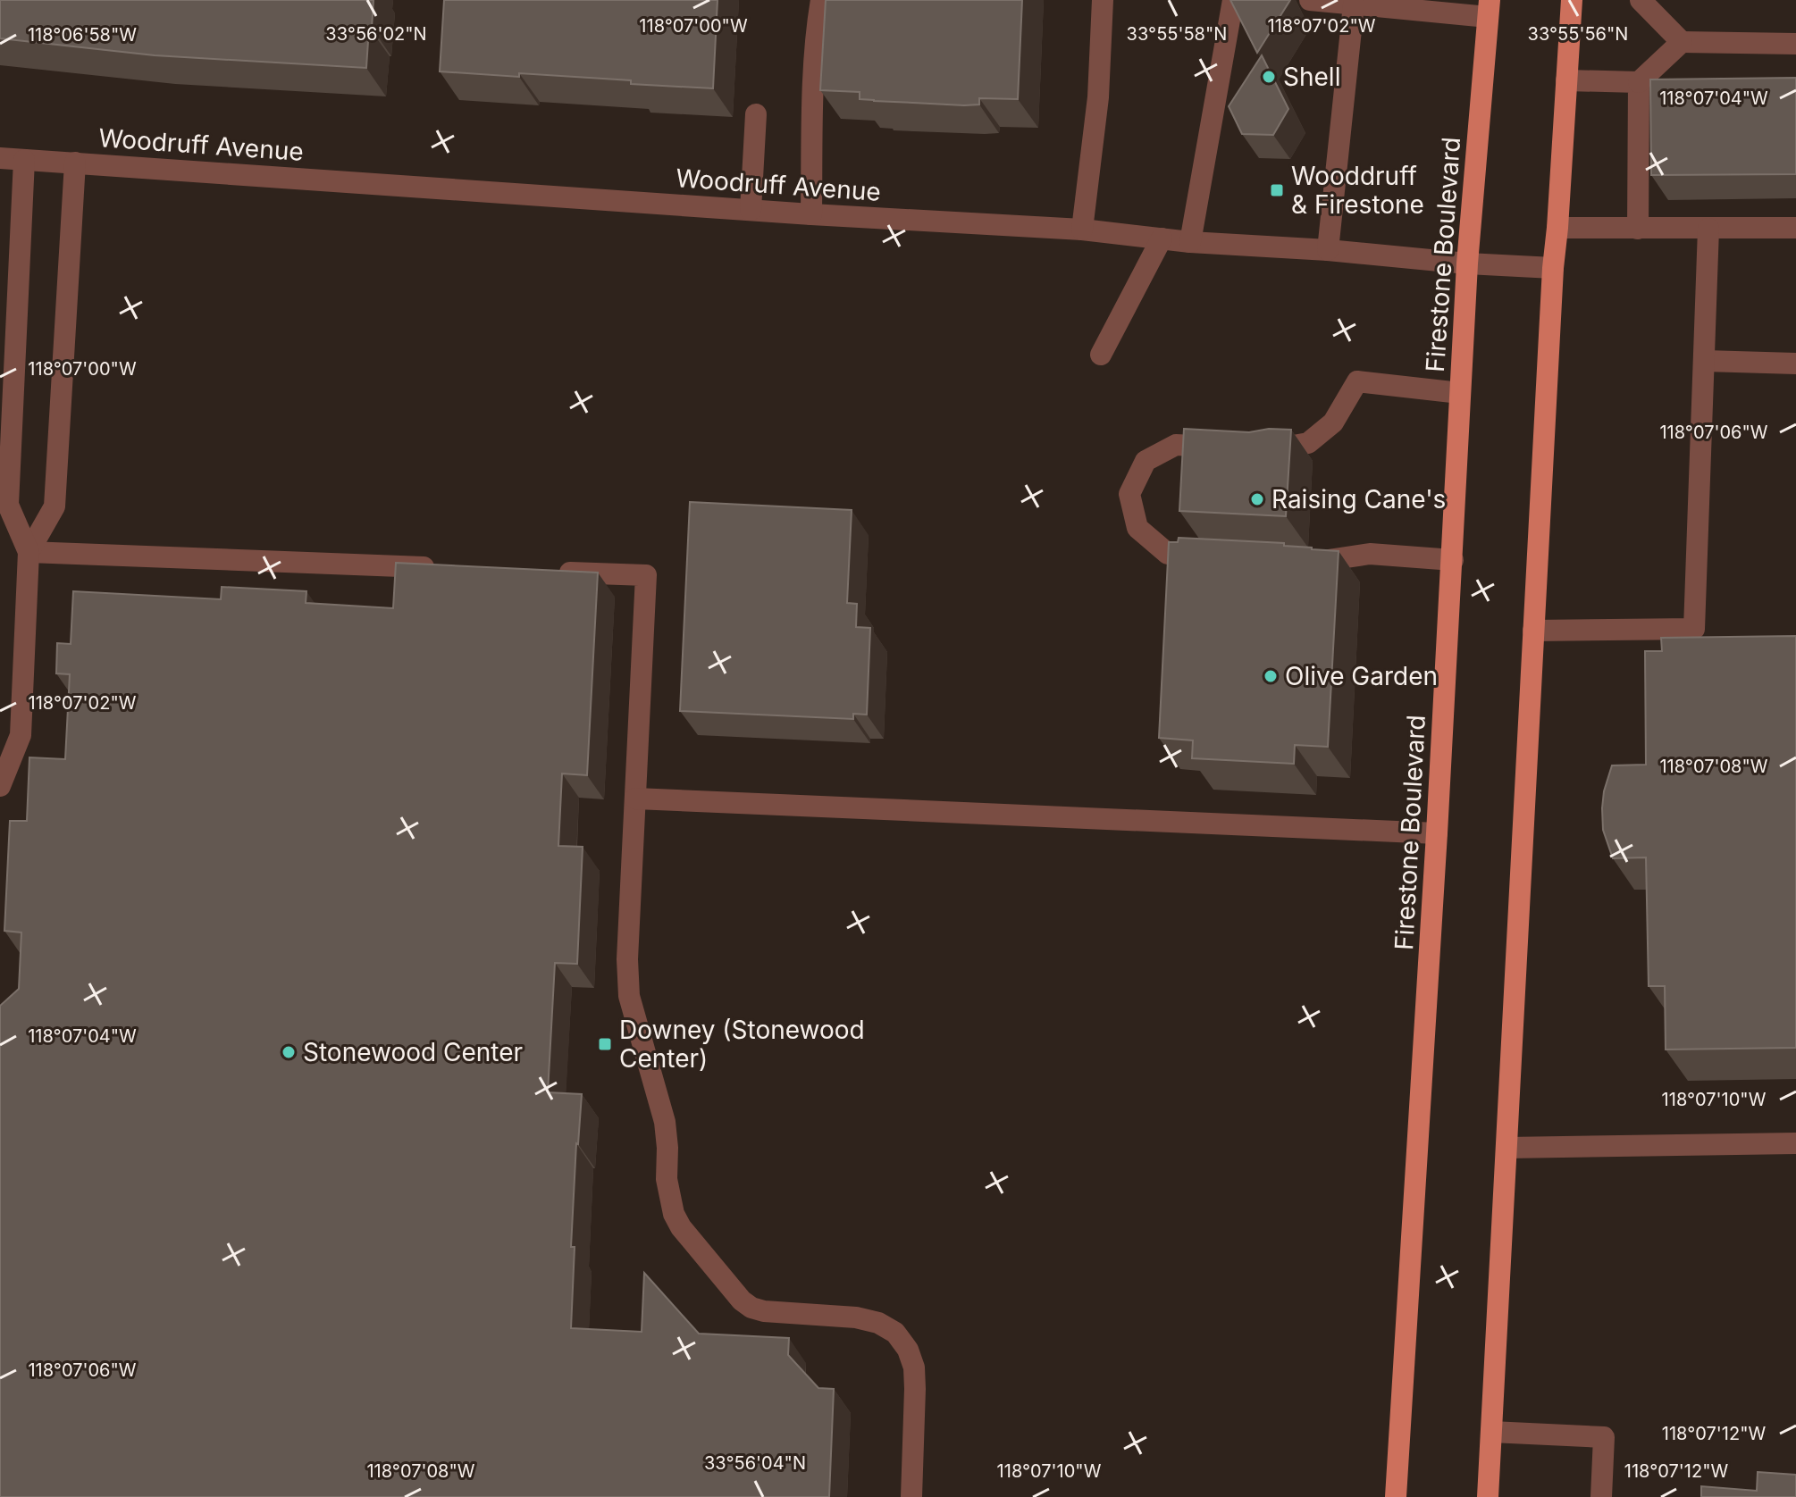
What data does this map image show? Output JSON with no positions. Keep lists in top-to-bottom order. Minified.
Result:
{"streets":{"main road":["Firestone Boulevard"],"street":["Woodruff Avenue"]},"crossings":[["Woodruff Avenue","Firestone Boulevard"]],"places":{"other":["Shell","Raising Cane's","Olive Garden","Stonewood Center"],"transit":["Wooddruff & Firestone","Downey (Stonewood Center)"]},"coordinates":["118°07'00\"W","118°07'02\"W","33°56'02\"N","33°55'58\"N","33°55'56\"N","118°06'58\"W","118°07'04\"W","118°07'06\"W","118°07'08\"W","118°07'10\"W","118°07'12\"W","33°56'04\"N"]}
